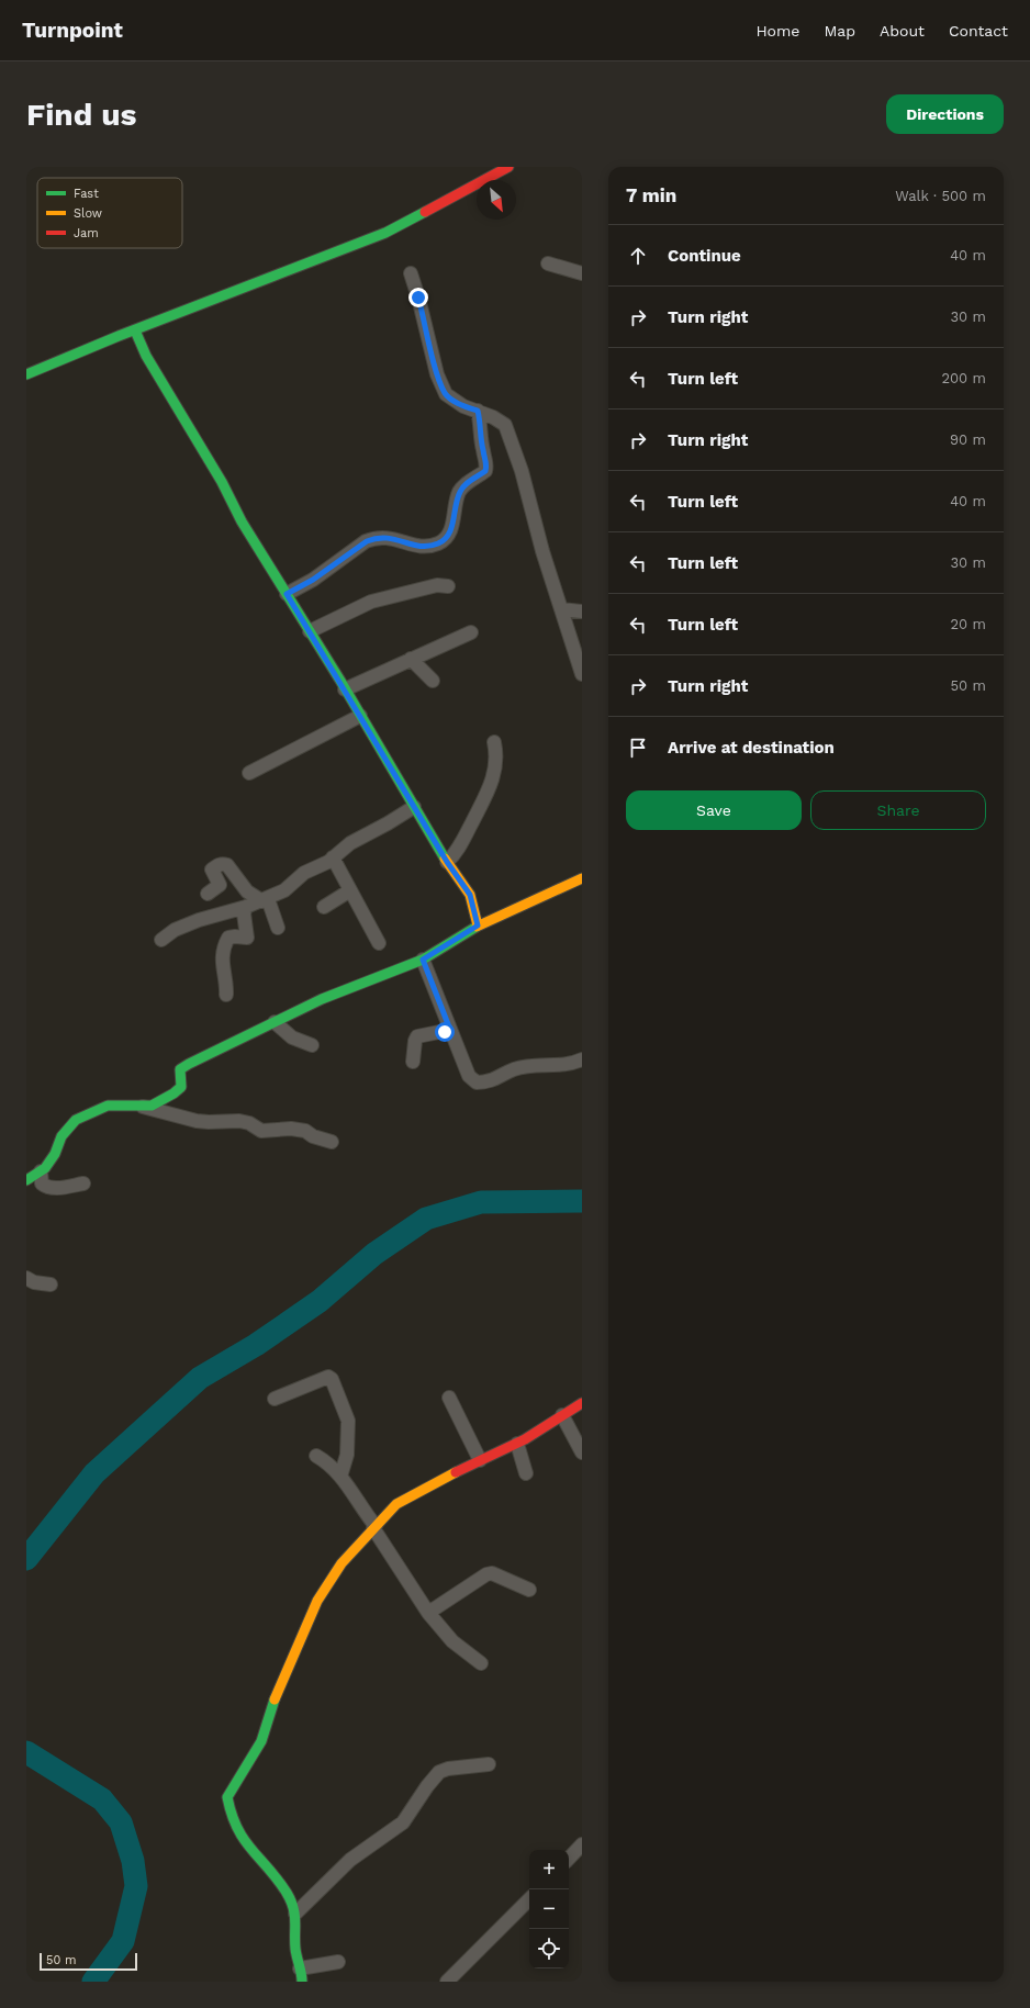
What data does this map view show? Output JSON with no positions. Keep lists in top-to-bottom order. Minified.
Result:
{"legend":["Fast","Slow","Jam"],"scale_bar":"50 m","north":"bottom right","page":{"header":"Turnpoint","nav":["Home","Map","About","Contact"],"buttons":["Directions",["Save","Share"]],"title":"Find us","heading":["7 min","Walk · 500 m"],"list":[["Continue","40 m"],["Turn right","30 m"],["Turn left","200 m"],["Turn right","90 m"],["Turn left","40 m"],["Turn left","30 m"],["Turn left","20 m"],["Turn right","50 m"],"Arrive at destination"],"map_buttons":["+","−"],"scale":"50 m"}}
